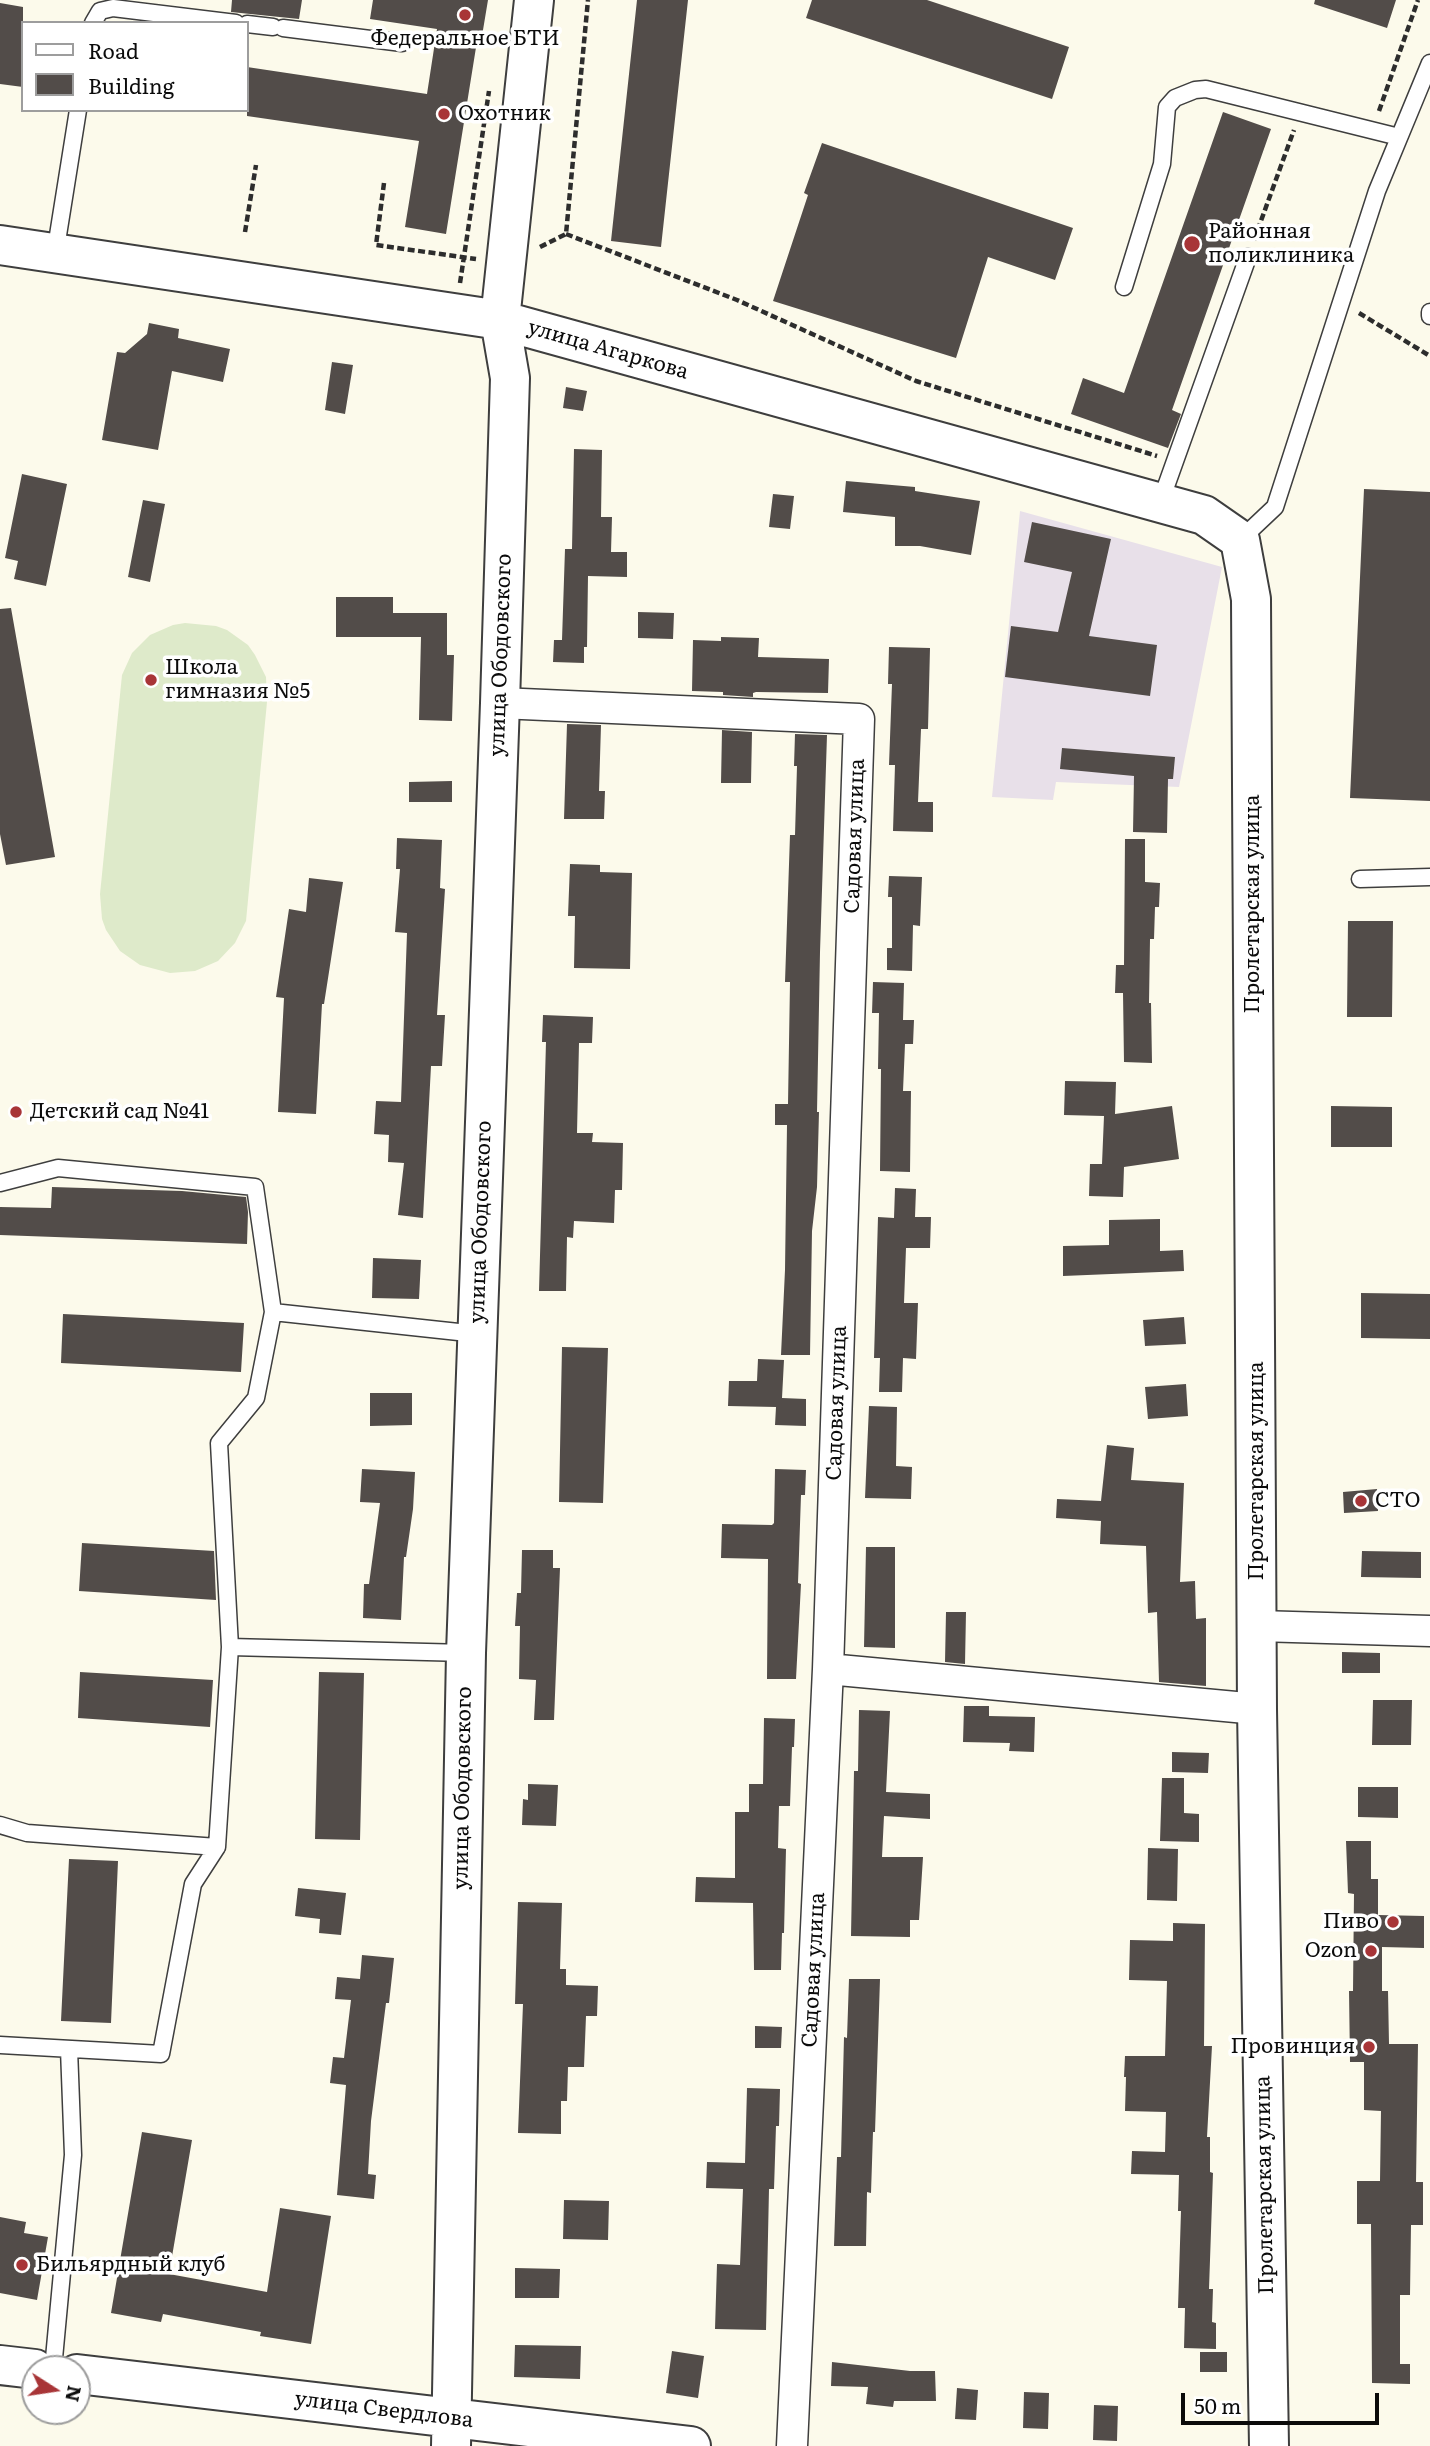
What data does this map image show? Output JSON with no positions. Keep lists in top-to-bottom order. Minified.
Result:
{"streets":{"street":["улица Агаркова","улица Ободовского","Садовая улица","Пролетарская улица","улица Свердлова"]},"crossings":[["улица Агаркова","улица Ободовского"],["улица Агаркова","Пролетарская улица"],["улица Ободовского","Садовая улица"],["улица Ободовского","улица Свердлова"]],"places":["Федеральное БТИ","Охотник","Районная поликлиника","Школа гимназия №5","Детский сад №41","СТО","Пиво","Ozon","Провинция","Бильярдный клуб"],"legend":["Road","Building"],"scale_bar":"50 m","north":"right"}
